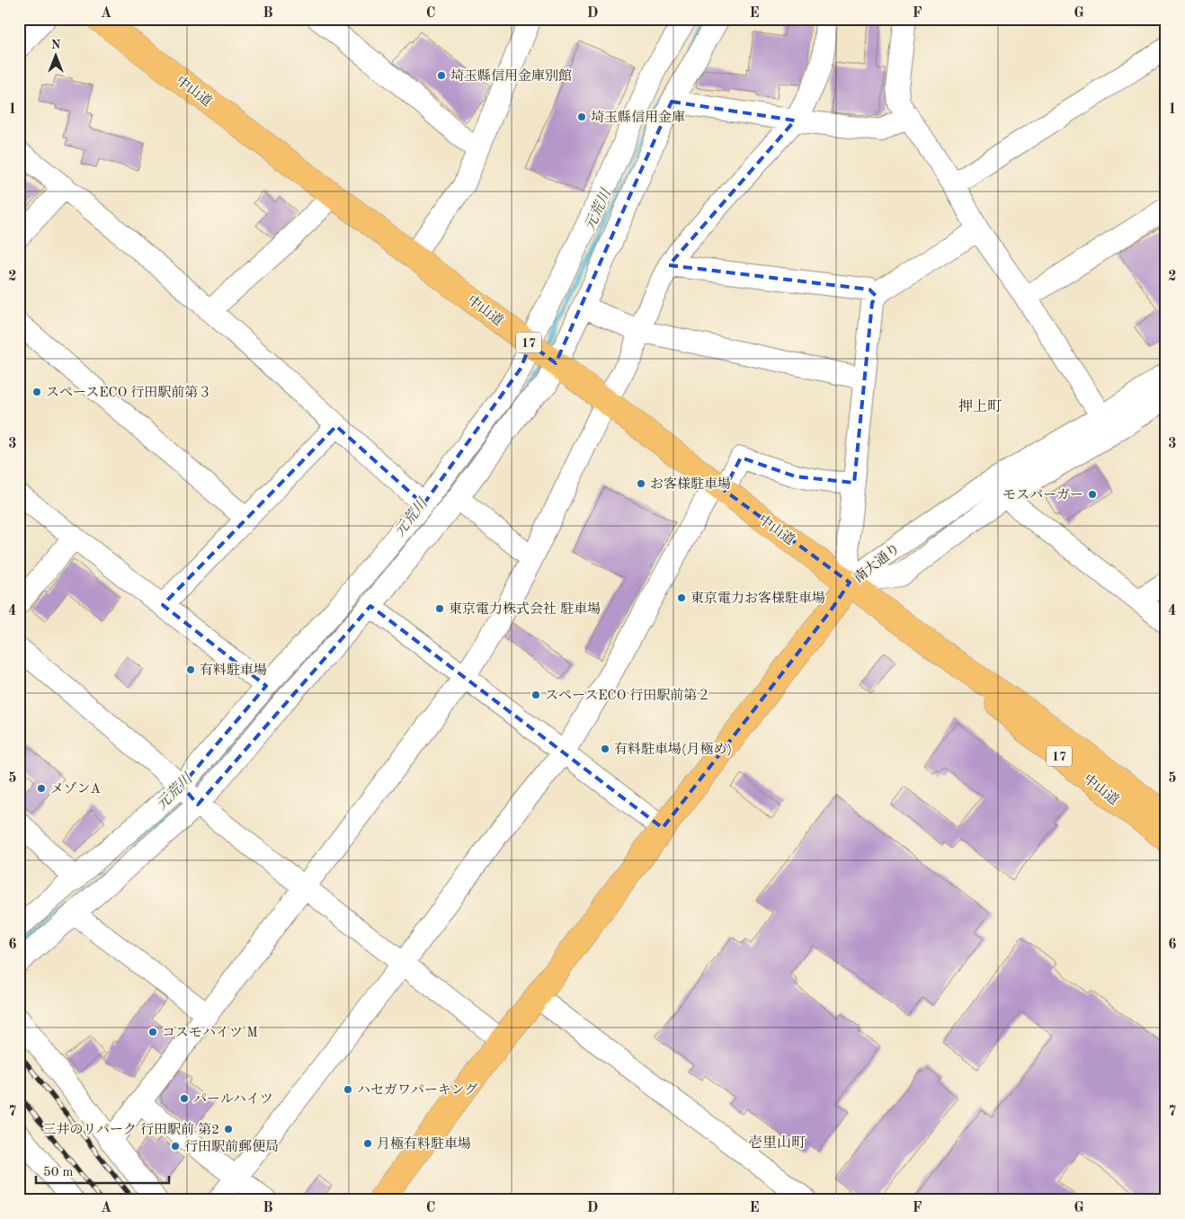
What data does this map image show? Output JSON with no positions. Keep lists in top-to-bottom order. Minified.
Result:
{"streets":{"main road":["中山道","17"],"street":["南大通り"]},"crossings":[["中山道","南大通り"]],"districts":["押上町","壱里山町"],"water":["元荒川"],"places":["埼玉縣信用金庫別館","埼玉縣信用金庫","スペースECO 行田駅前第３","お客様駐車場","モスバーガー","東京電力お客様駐車場","東京電力株式会社 駐車場","有料駐車場","スペースECO 行田駅前第２","有料駐車場(月極め)","メゾンA","コスモハイツ M","ハセガワパーキング","パールハイツ","三井のリパーク 行田駅前 第2","月極有料駐車場","行田駅前郵便局"],"scale_bar":"50 m","north":"top","grid":{"columns":["A","B","C","D","E","F","G"],"rows":["1","2","3","4","5","6","7"]}}
